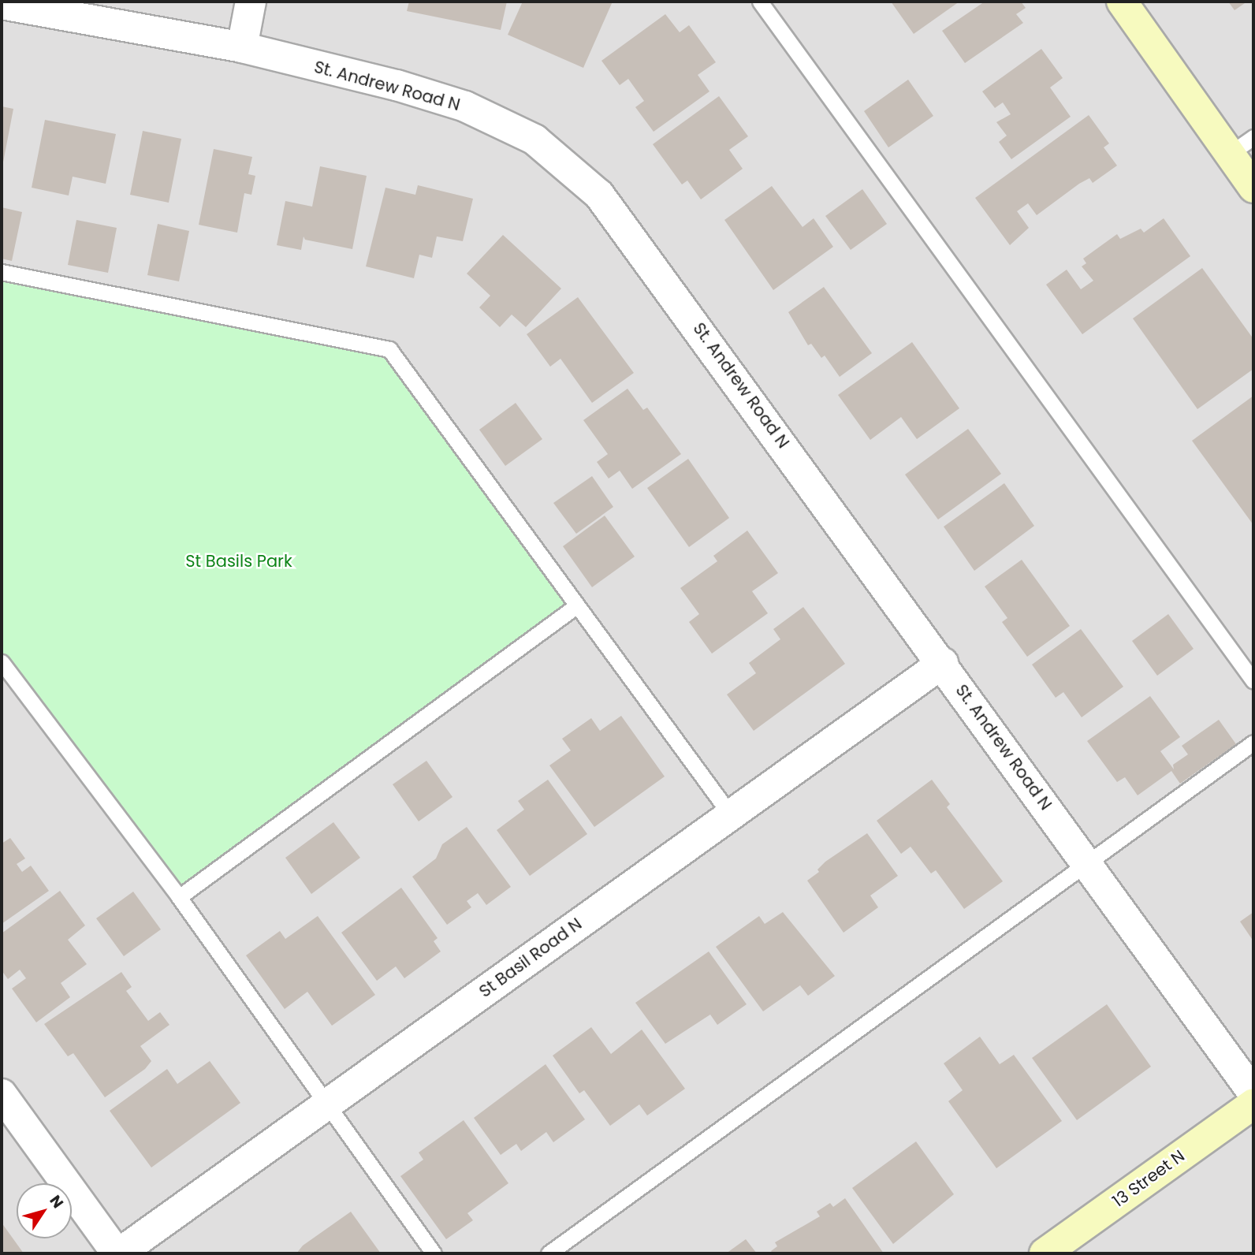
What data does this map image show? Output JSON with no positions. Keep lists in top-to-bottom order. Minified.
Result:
{"streets":{"street":["St. Andrew Road N","St Basil Road N","13 Street N"]},"crossings":[["St. Andrew Road N","St Basil Road N"]],"parks":["St Basils Park"],"north":"top right"}
